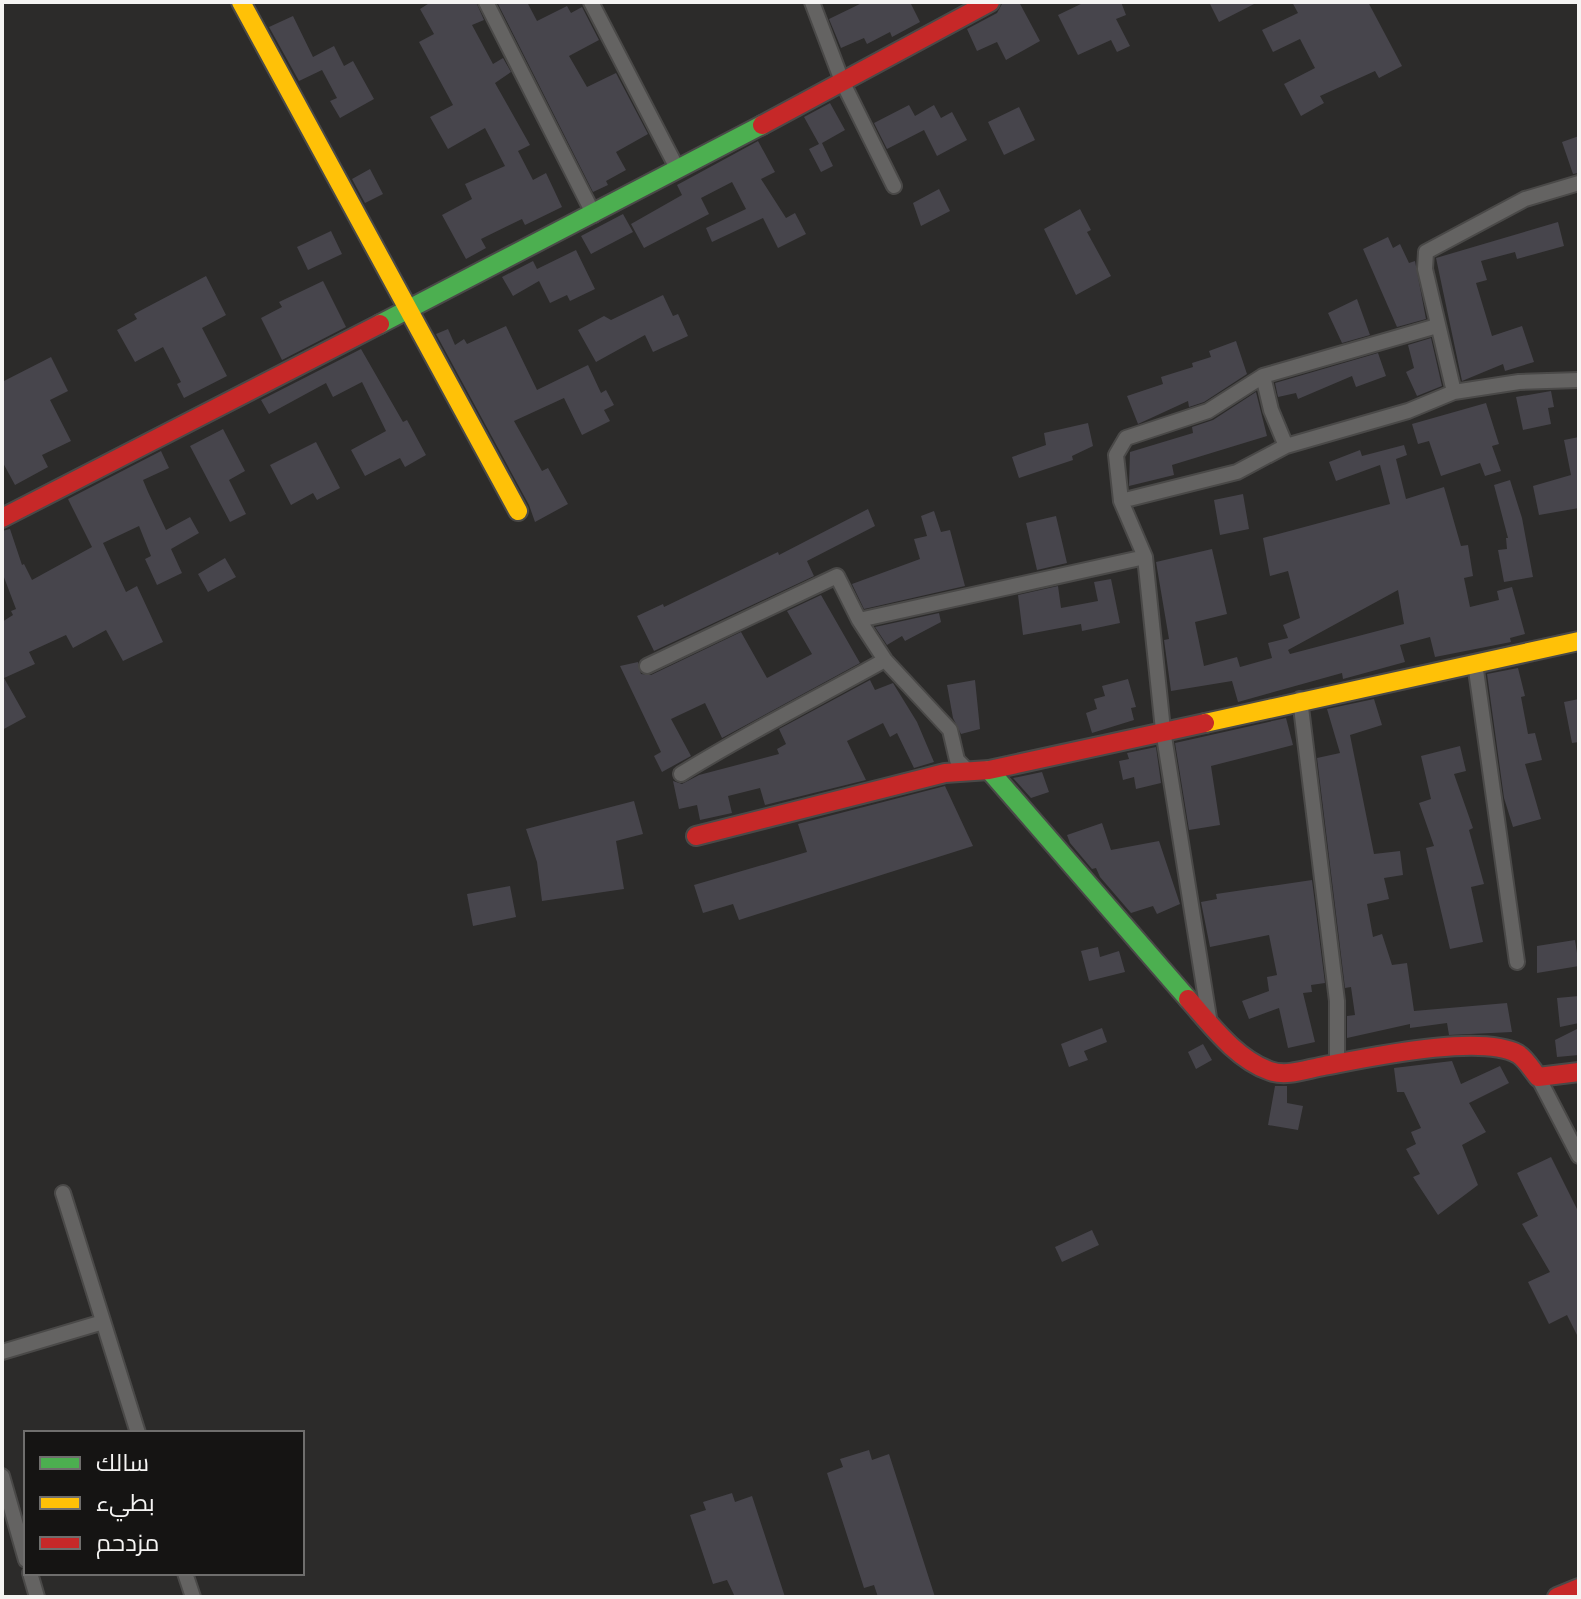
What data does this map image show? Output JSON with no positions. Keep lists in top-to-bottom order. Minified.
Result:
{"legend":["سالك","بطيء","مزدحم"]}
